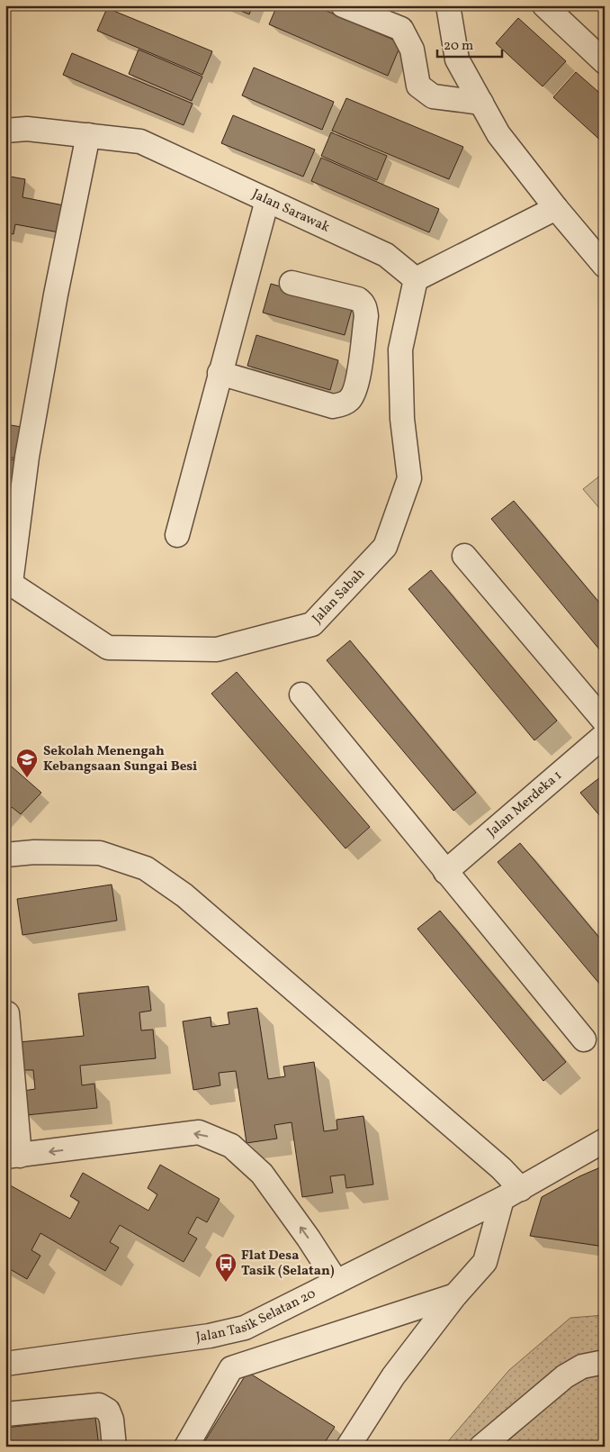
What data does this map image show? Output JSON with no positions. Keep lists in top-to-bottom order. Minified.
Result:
{"streets":{"street":["Jalan Sarawak","Jalan Sabah","Jalan Merdeka 1","Jalan Tasik Selatan 20"]},"crossings":[["Jalan Sarawak","Jalan Sabah"]],"places":{"school or university":["Sekolah Menengah Kebangsaan Sungai Besi"],"bus stop":["Flat Desa Tasik (Selatan)"]},"scale_bar":"20 m"}
